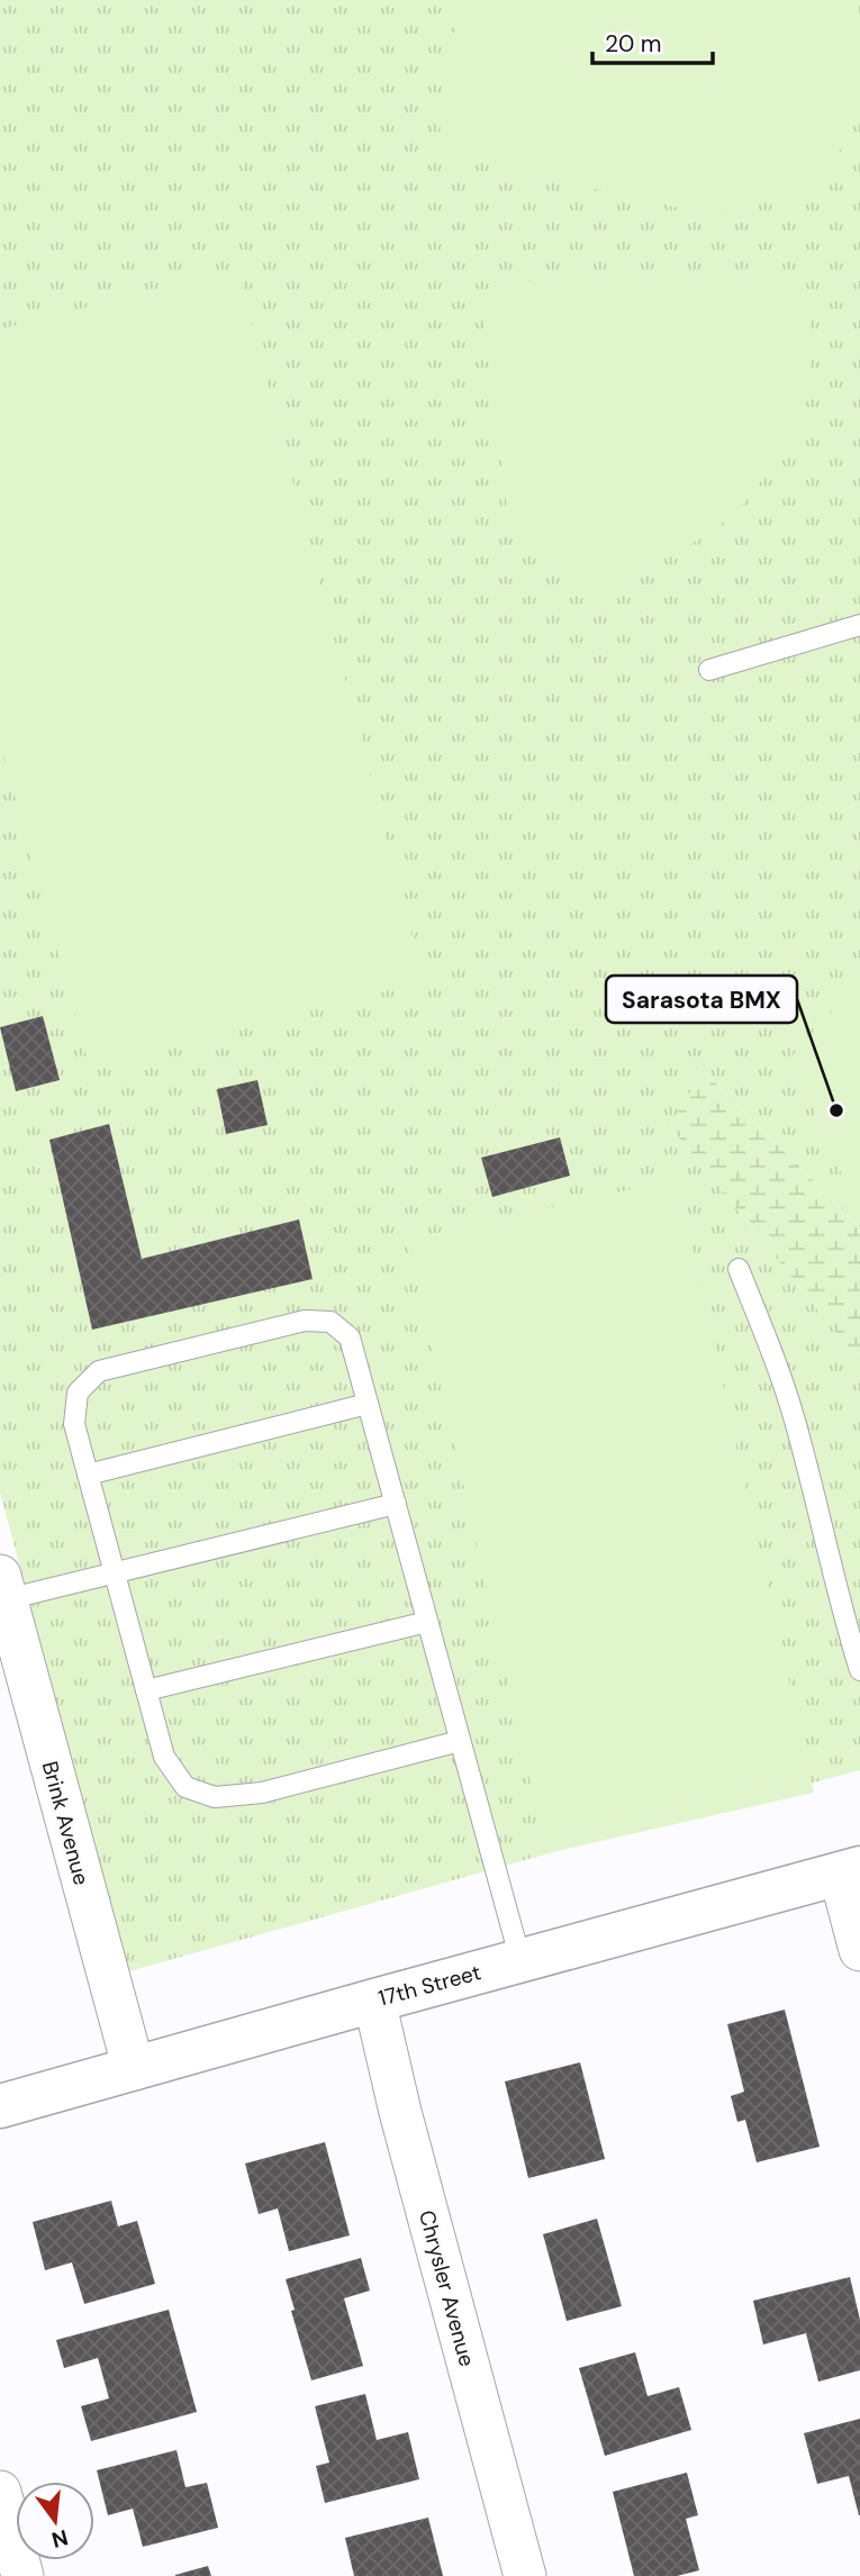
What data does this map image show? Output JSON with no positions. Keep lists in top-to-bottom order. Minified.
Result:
{"streets":{"main road":["17th Street"],"street":["Brink Avenue","Chrysler Avenue"]},"crossings":[["Brink Avenue","17th Street"],["17th Street","Chrysler Avenue"]],"places":["Sarasota BMX"],"scale_bar":"20 m","north":"bottom"}
